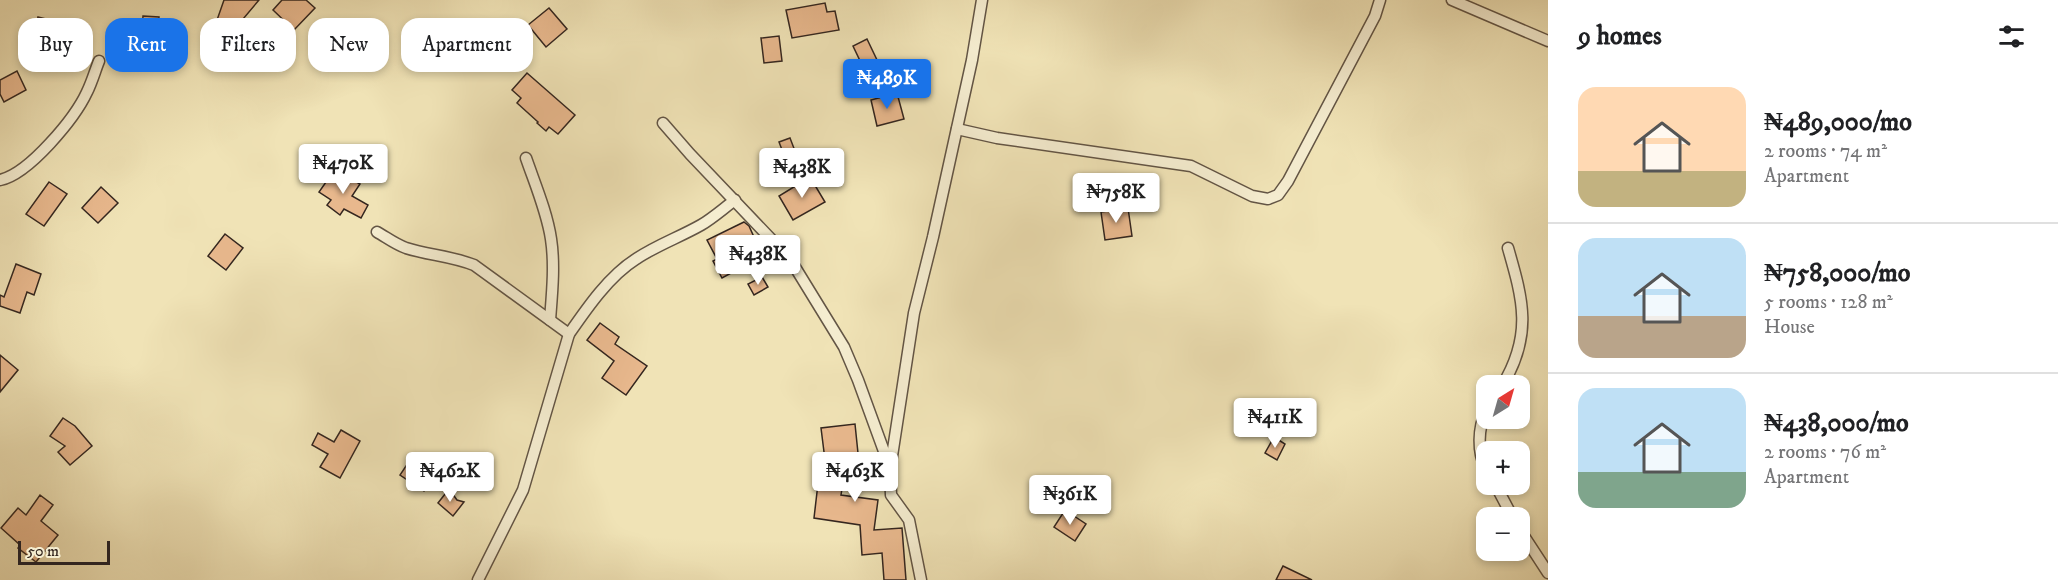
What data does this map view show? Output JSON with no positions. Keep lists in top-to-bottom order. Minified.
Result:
{"scale_bar":"50 m","north":"top right","page":{"heading":"9 homes","chip":["Buy","Rent","Filters","New","Apartment"],"price":["₦489K","₦470K","₦438K","₦758K","₦438K","₦411K","₦462K","₦463K","₦361K"],"list":[{"name":"₦489,000/mo","note":"2 rooms · 74 m² · Apartment"},{"name":"₦758,000/mo","note":"5 rooms · 128 m² · House"},{"name":"₦438,000/mo","note":"2 rooms · 76 m² · Apartment"}],"map_buttons":["+","−"],"scale":"50 m"}}
